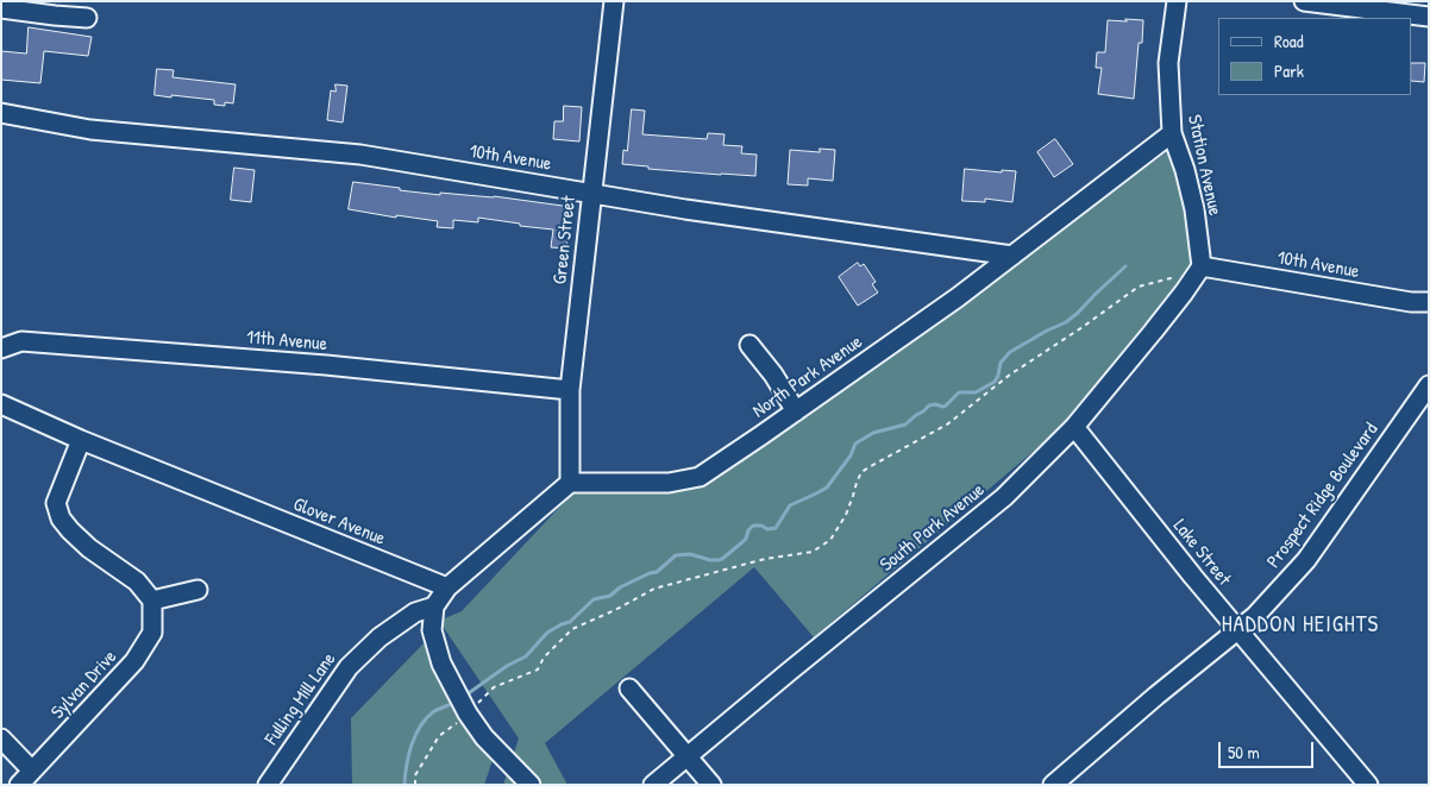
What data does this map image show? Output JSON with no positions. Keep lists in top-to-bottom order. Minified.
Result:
{"streets":{"street":["10th Avenue","Station Avenue","Green Street","11th Avenue","North Park Avenue","Prospect Ridge Boulevard","Glover Avenue","South Park Avenue","Lake Street","Sylvan Drive","Fulling Mill Lane"]},"crossings":[["10th Avenue","Station Avenue"],["10th Avenue","Green Street"],["10th Avenue","North Park Avenue"],["10th Avenue","South Park Avenue"],["Station Avenue","North Park Avenue"],["Station Avenue","South Park Avenue"],["Green Street","11th Avenue"],["Green Street","North Park Avenue"],["Prospect Ridge Boulevard","Lake Street"],["South Park Avenue","Lake Street"]],"districts":["HADDON HEIGHTS"],"legend":["Road","Park"],"scale_bar":"50 m"}
